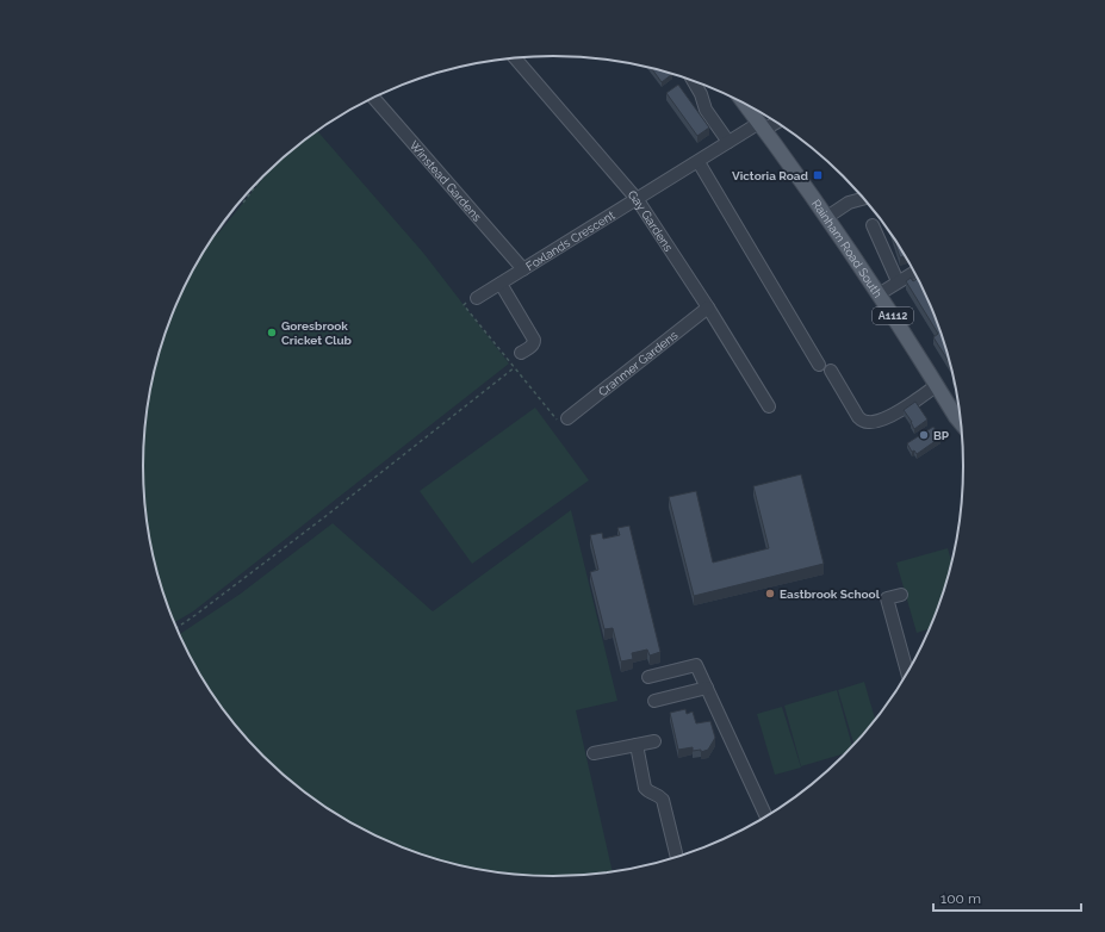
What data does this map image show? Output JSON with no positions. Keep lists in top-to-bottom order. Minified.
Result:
{"streets":{"main road":["Rainham Road South","A1112"],"street":["Winstead Gardens","Gay Gardens","Foxlands Crescent","Cranmer Gardens"]},"crossings":[["Winstead Gardens","Foxlands Crescent"],["Gay Gardens","Foxlands Crescent"],["Gay Gardens","Cranmer Gardens"],["Foxlands Crescent","Rainham Road South"]],"places":{"transit":["Victoria Road"],"other":["Goresbrook Cricket Club","BP","Eastbrook School"]},"scale_bar":"100 m"}
